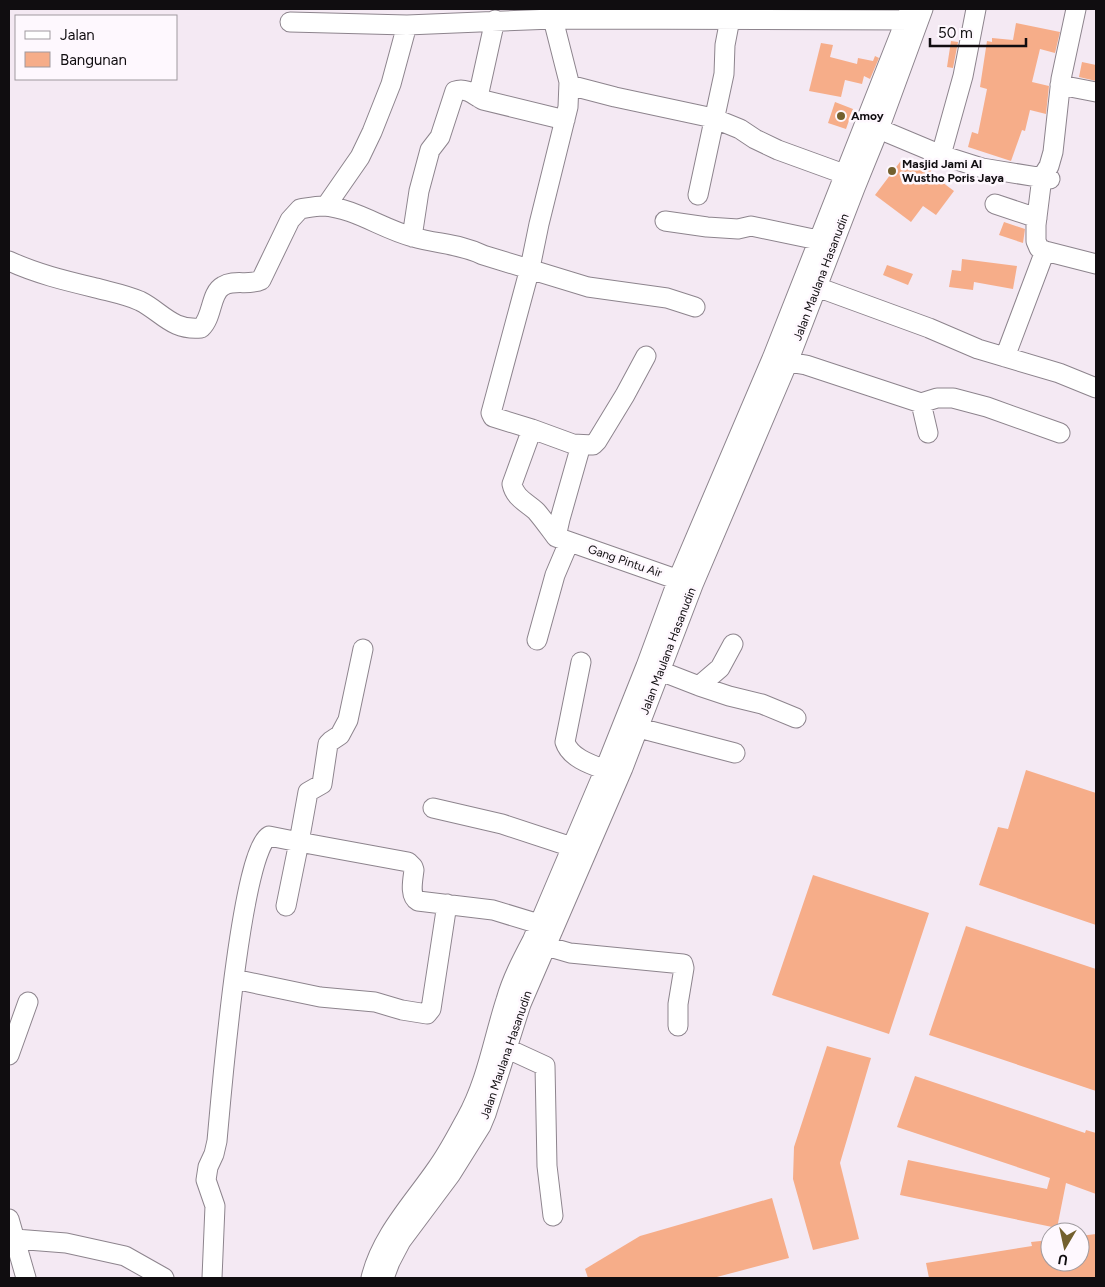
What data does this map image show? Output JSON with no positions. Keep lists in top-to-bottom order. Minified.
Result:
{"streets":{"street":["Jalan Maulana Hasanudin","Gang Pintu Air"]},"crossings":[["Jalan Maulana Hasanudin","Gang Pintu Air"]],"places":["Amoy","Masjid Jami Al Wustho Poris Jaya"],"legend":["Jalan","Bangunan"],"scale_bar":"50 m","north":"bottom"}
